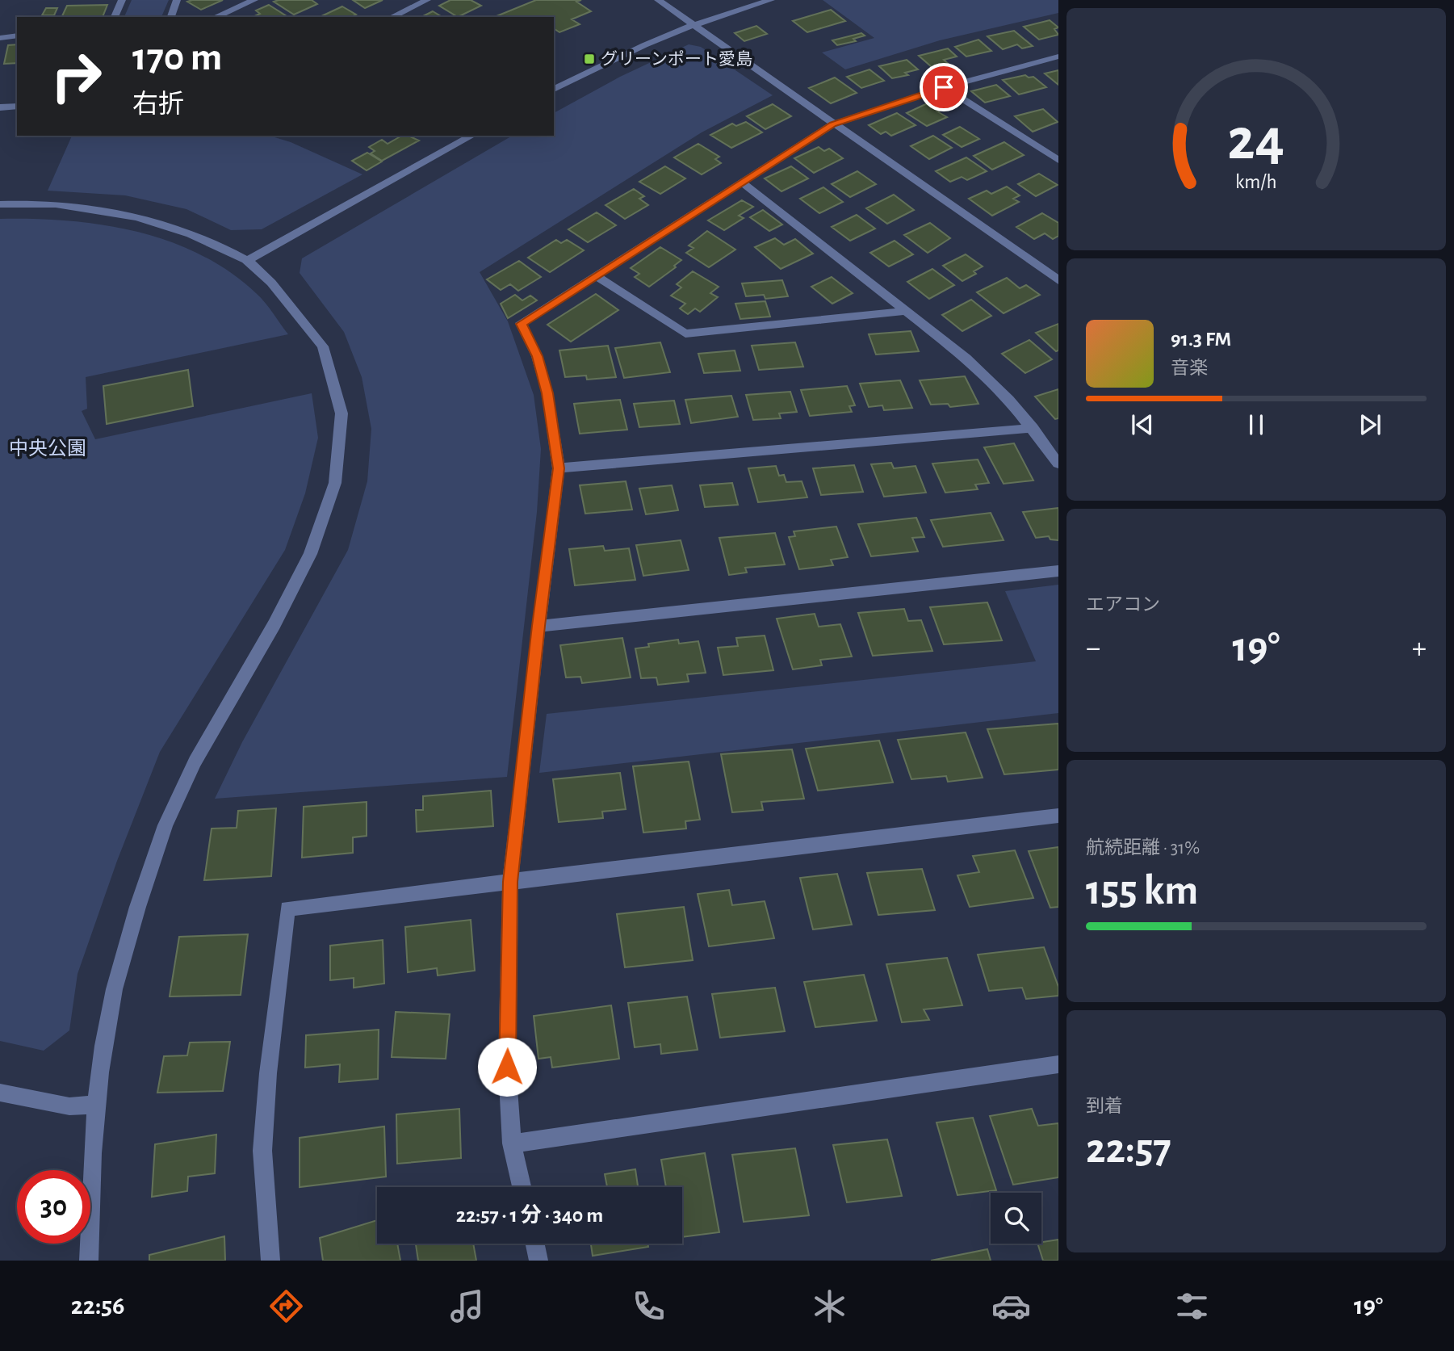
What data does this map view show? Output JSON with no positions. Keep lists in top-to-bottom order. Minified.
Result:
{"parks":["中央公園"],"places":{"transit":["グリーンポート愛島"]},"page":{"turn":["170 m","右折"],"song":["91.3 FM","音楽"],"tile":["エアコン",["航続距離 · 31%","155 km"],["到着","22:57"]],"heat":["−","19°","+"],"limit":"30","trip":"22:57 · 1 分 · 340 m","tabs":["22:56","19°"],"gauge":["24","km/h"]}}
